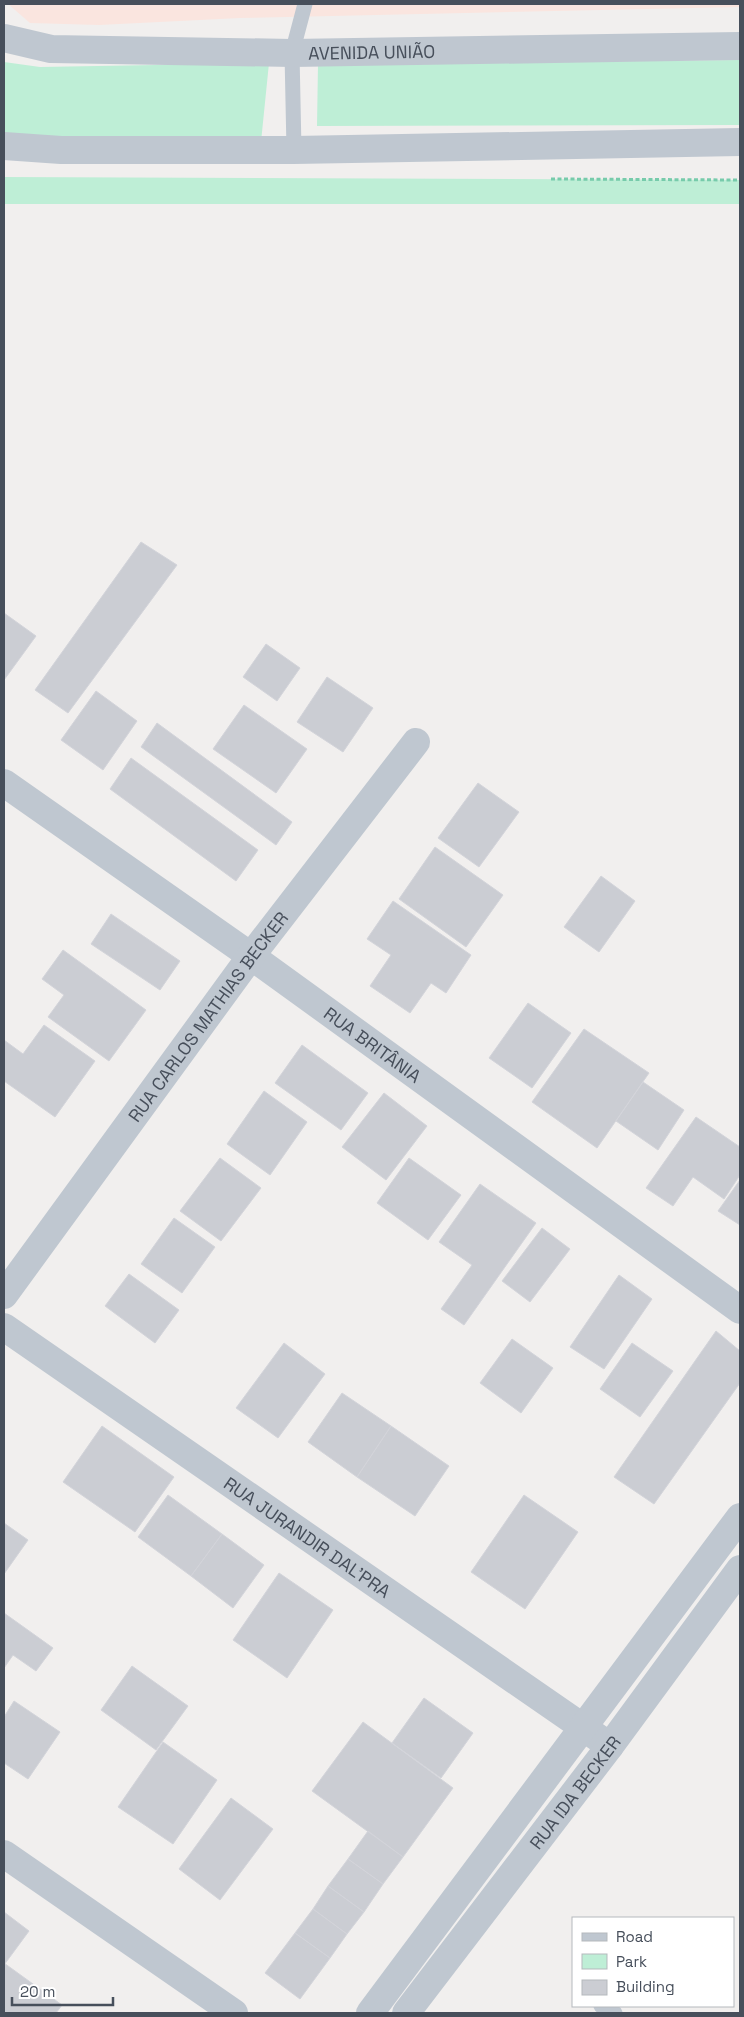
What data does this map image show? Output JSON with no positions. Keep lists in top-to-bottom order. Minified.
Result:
{"streets":{"street":["AVENIDA UNIÃO","RUA CARLOS MATHIAS BECKER","RUA BRITÂNIA","RUA JURANDIR DAL'PRA","RUA IDA BECKER"]},"crossings":[["RUA CARLOS MATHIAS BECKER","RUA BRITÂNIA"],["RUA JURANDIR DAL'PRA","RUA IDA BECKER"]],"legend":["Road","Park","Building"],"scale_bar":"20 m"}
